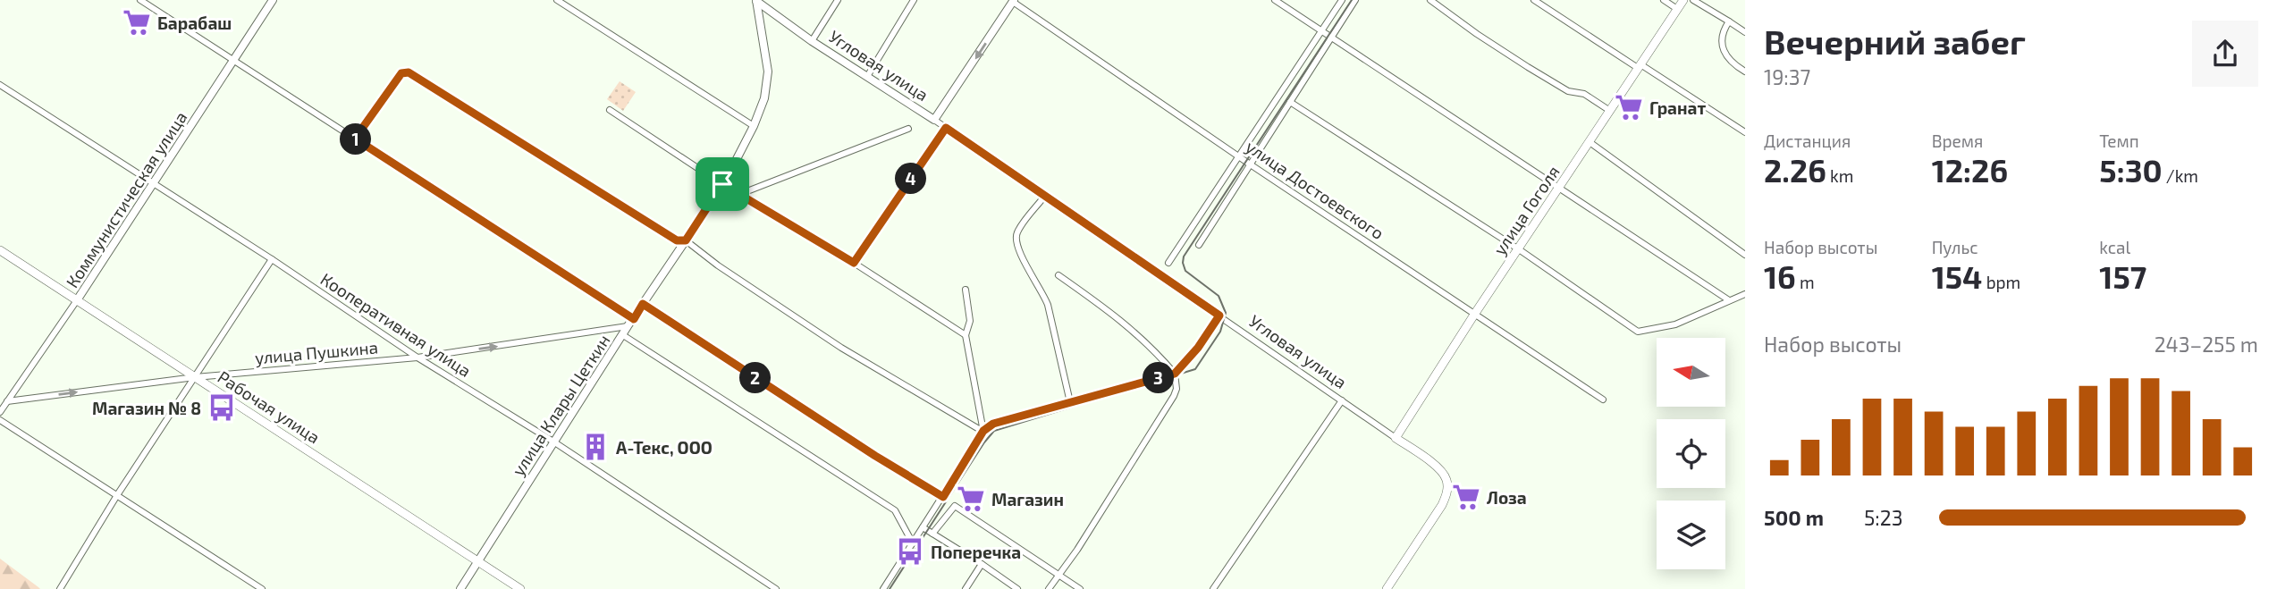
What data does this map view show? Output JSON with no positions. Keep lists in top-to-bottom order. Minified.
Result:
{"streets":{"main road":["Угловая улица","улица Гоголя","Рабочая улица"],"street":["улица Достоевского","Коммунистическая улица","Кооперативная улица","улица Пушкина","улица Клары Цеткин"]},"crossings":[["Угловая улица","улица Гоголя"],["Угловая улица","улица Клары Цеткин"],["улица Достоевского","улица Гоголя"],["Коммунистическая улица","Кооперативная улица"],["Коммунистическая улица","улица Пушкина"],["Коммунистическая улица","Рабочая улица"],["Кооперативная улица","улица Пушкина"],["Кооперативная улица","улица Клары Цеткин"],["улица Пушкина","улица Клары Цеткин"],["улица Пушкина","Рабочая улица"],["улица Клары Цеткин","Рабочая улица"]],"one_way":["улица Пушкина"],"places":{"supermarket":["Барабаш","Гранат","Лоза","Магазин"],"bus stop":["Магазин № 8","Поперечка"],"building":["А-Текс, ООО"]},"north":"left","page":{"heading":["Вечерний забег","19:37"],"stats":[["Дистанция","2.26 km"],["Время","12:26"],["Темп","5:30 /km"],["Набор высоты","16 m"],["Пульс","154 bpm"],["kcal","157"]],"pins":["1","4","2","3"],"chart":["Набор высоты","243–255 m"],"list":[{"name":"500 m","note":"5:23"}]}}
